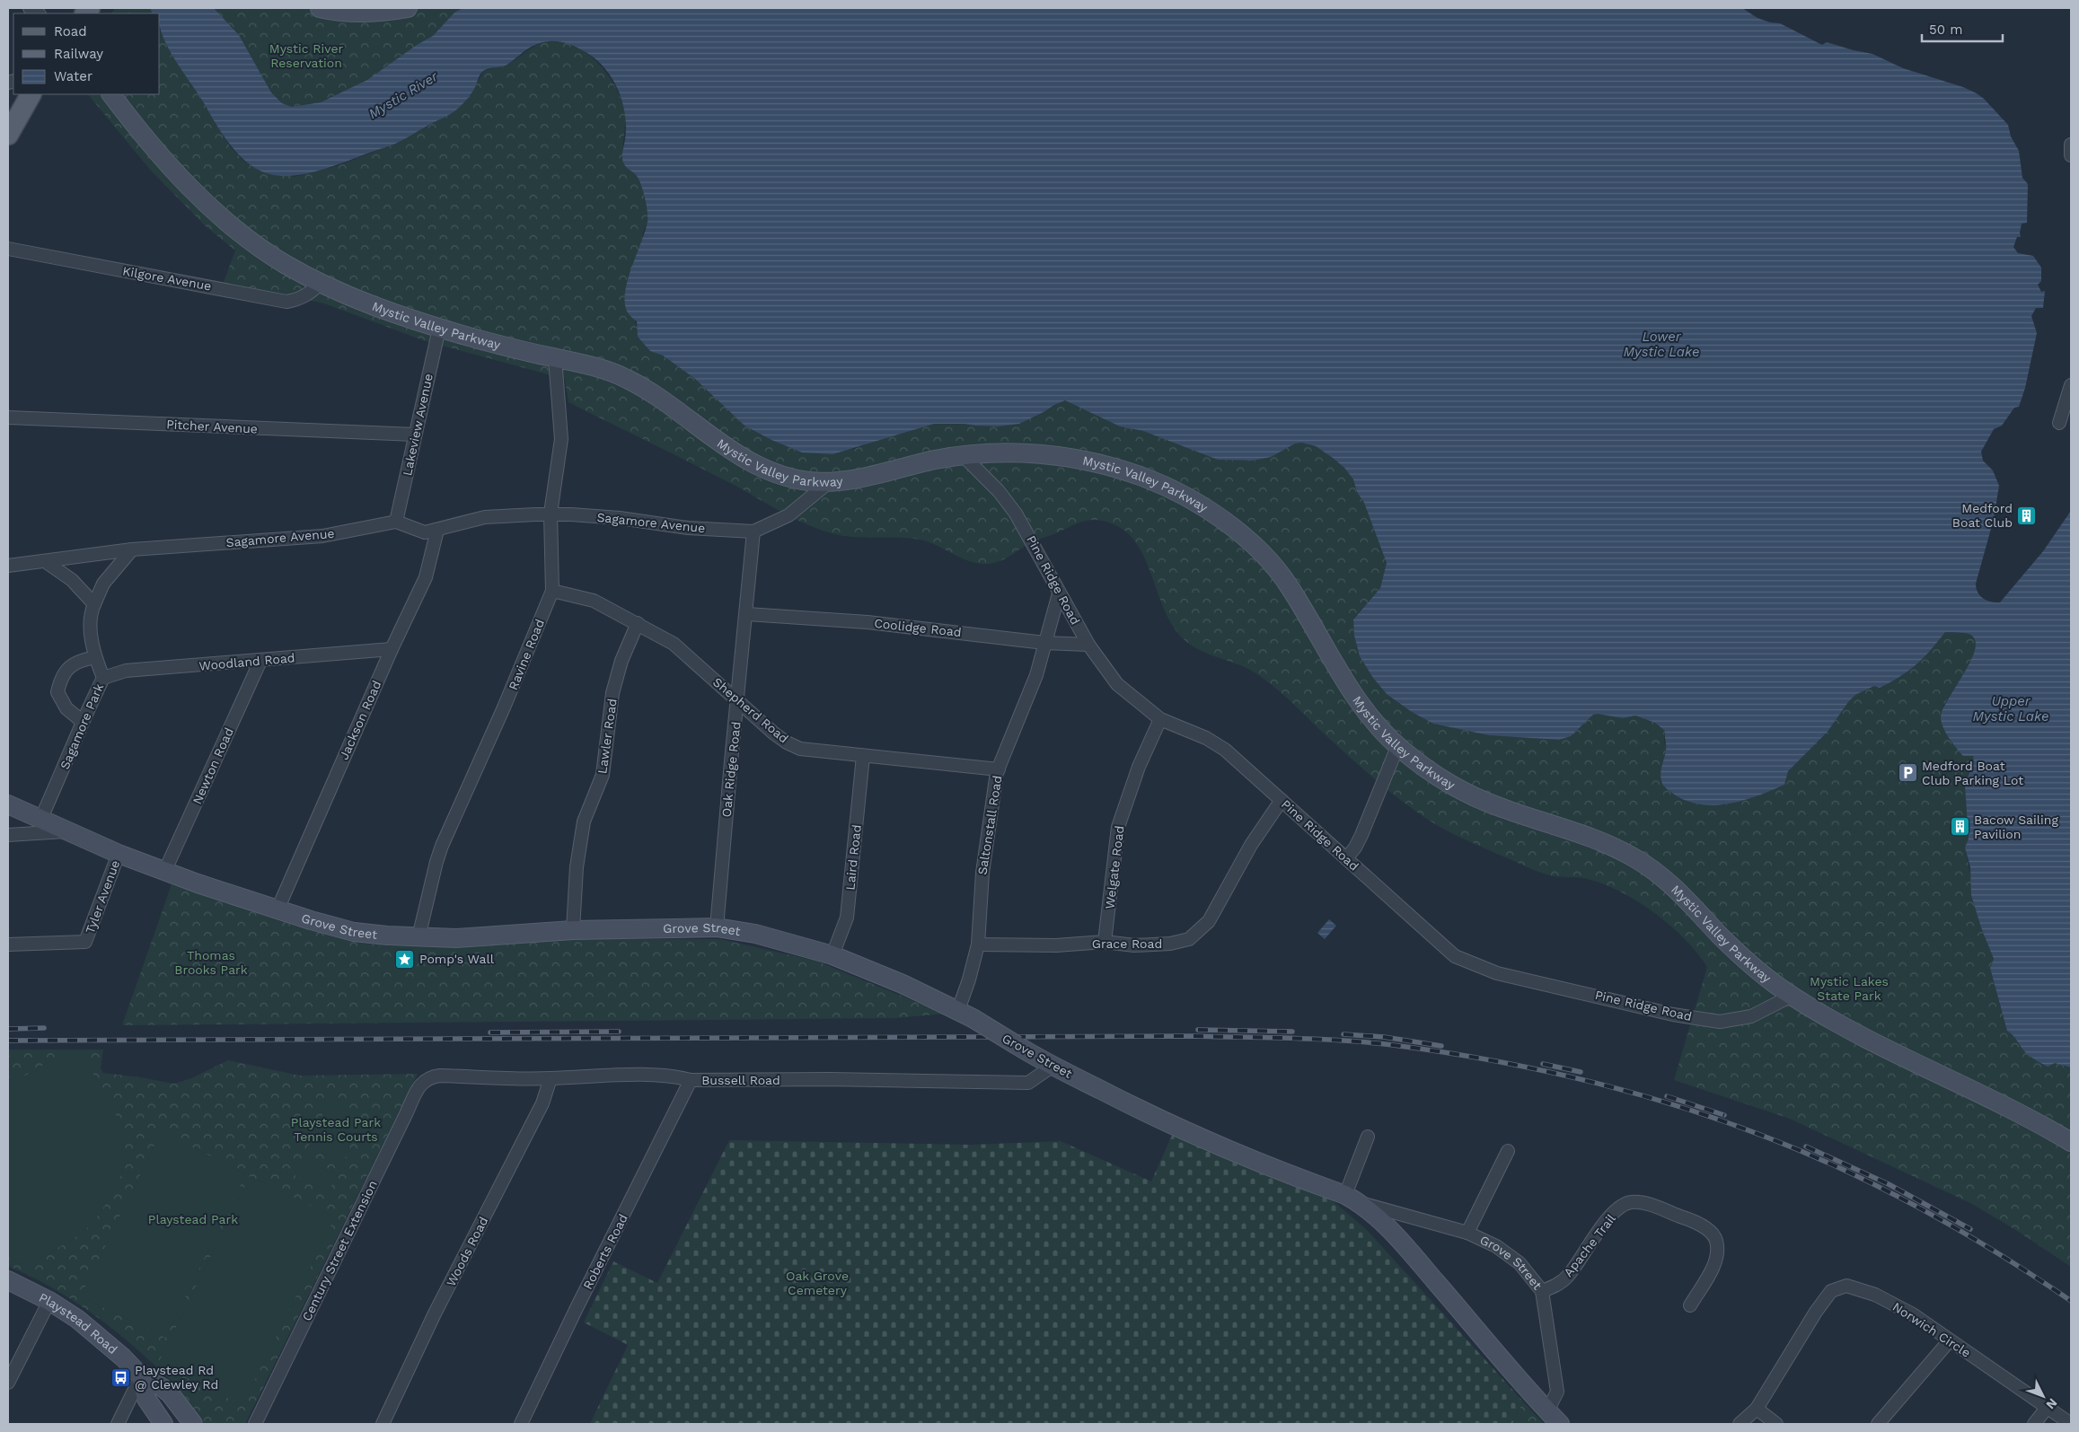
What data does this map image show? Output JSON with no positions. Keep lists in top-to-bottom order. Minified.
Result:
{"streets":{"main road":["Mystic Valley Parkway","Grove Street","Playstead Road"],"street":["Kilgore Avenue","Lakeview Avenue","Pitcher Avenue","Sagamore Avenue","Pine Ridge Road","Coolidge Road","Ravine Road","Woodland Road","Shepherd Road","Jackson Road","Sagamore Park","Lawler Road","Newton Road","Oak Ridge Road","Saltonstall Road","Laird Road","Welgate Road","Tyler Avenue","Grace Road","Bussell Road","Apache Trail","Century Street Extension","Woods Road","Roberts Road","Norwich Circle"]},"crossings":[["Kilgore Avenue","Mystic Valley Parkway"],["Mystic Valley Parkway","Lakeview Avenue"],["Mystic Valley Parkway","Sagamore Avenue"],["Mystic Valley Parkway","Pine Ridge Road"],["Mystic Valley Parkway","Ravine Road"],["Lakeview Avenue","Pitcher Avenue"],["Lakeview Avenue","Sagamore Avenue"],["Sagamore Avenue","Ravine Road"],["Sagamore Avenue","Jackson Road"],["Sagamore Avenue","Sagamore Park"],["Sagamore Avenue","Oak Ridge Road"],["Pine Ridge Road","Coolidge Road"],["Pine Ridge Road","Saltonstall Road"],["Pine Ridge Road","Welgate Road"],["Pine Ridge Road","Grace Road"],["Coolidge Road","Oak Ridge Road"],["Coolidge Road","Saltonstall Road"],["Ravine Road","Shepherd Road"],["Ravine Road","Grove Street"],["Woodland Road","Jackson Road"],["Woodland Road","Sagamore Park"],["Woodland Road","Newton Road"],["Shepherd Road","Lawler Road"],["Shepherd Road","Oak Ridge Road"],["Shepherd Road","Saltonstall Road"],["Shepherd Road","Laird Road"],["Jackson Road","Grove Street"],["Sagamore Park","Grove Street"],["Lawler Road","Grove Street"],["Newton Road","Grove Street"],["Oak Ridge Road","Grove Street"],["Saltonstall Road","Grove Street"],["Saltonstall Road","Grace Road"],["Laird Road","Grove Street"],["Welgate Road","Grace Road"],["Tyler Avenue","Grove Street"],["Grove Street","Bussell Road"],["Grove Street","Apache Trail"],["Bussell Road","Century Street Extension"],["Bussell Road","Woods Road"],["Bussell Road","Roberts Road"]],"water":["Mystic River","Lower Mystic Lake","Upper Mystic Lake"],"parks":["Mystic River Reservation","Thomas Brooks Park","Mystic Lakes State Park","Playstead Park Tennis Courts","Playstead Park","Oak Grove Cemetery"],"places":{"building":["Medford Boat Club","Bacow Sailing Pavilion"],"parking":["Medford Boat Club Parking Lot"],"place":["Pomp's Wall"],"bus stop":["Playstead Rd @ Clewley Rd"]},"legend":["Road","Railway","Water"],"scale_bar":"50 m","north":"bottom right"}
